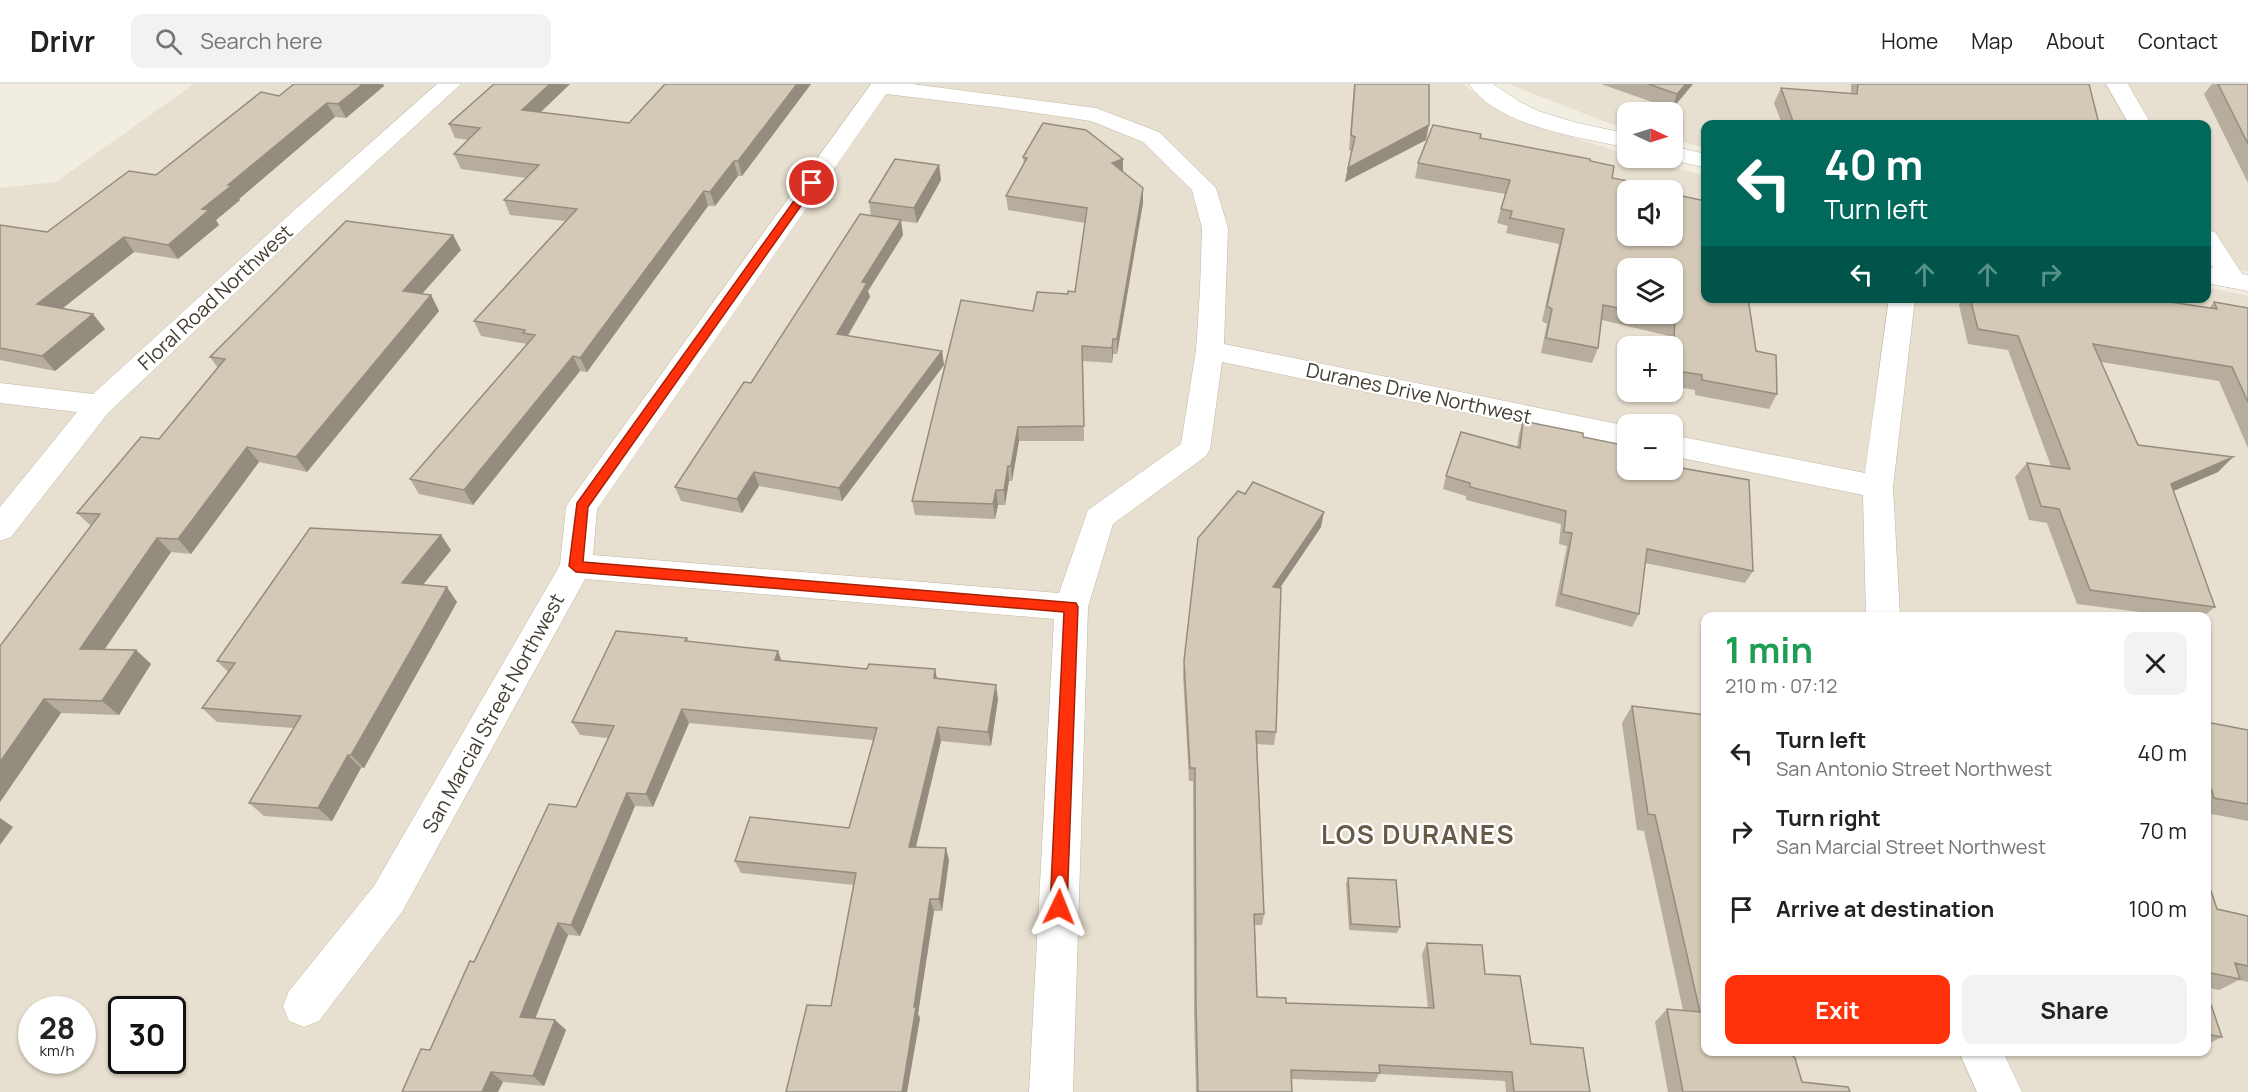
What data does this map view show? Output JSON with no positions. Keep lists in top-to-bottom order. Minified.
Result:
{"streets":{"street":["Floral Road Northwest","Duranes Drive Northwest","San Marcial Street Northwest"]},"districts":["LOS DURANES"],"north":"right","page":{"header":"Drivr","search":"Search here","nav":["Home","Map","About","Contact"],"map_buttons":["+","−"],"turn":["40 m","Turn left"],"heading":["1 min","210 m · 07:12"],"list":[{"name":"Turn left","note":"San Antonio Street Northwest","value":"40 m"},{"name":"Turn right","note":"San Marcial Street Northwest","value":"70 m"},{"name":"Arrive at destination","value":"100 m"}],"buttons":["Exit","Share"],"speed":"28 km/h","limit":"30"}}
